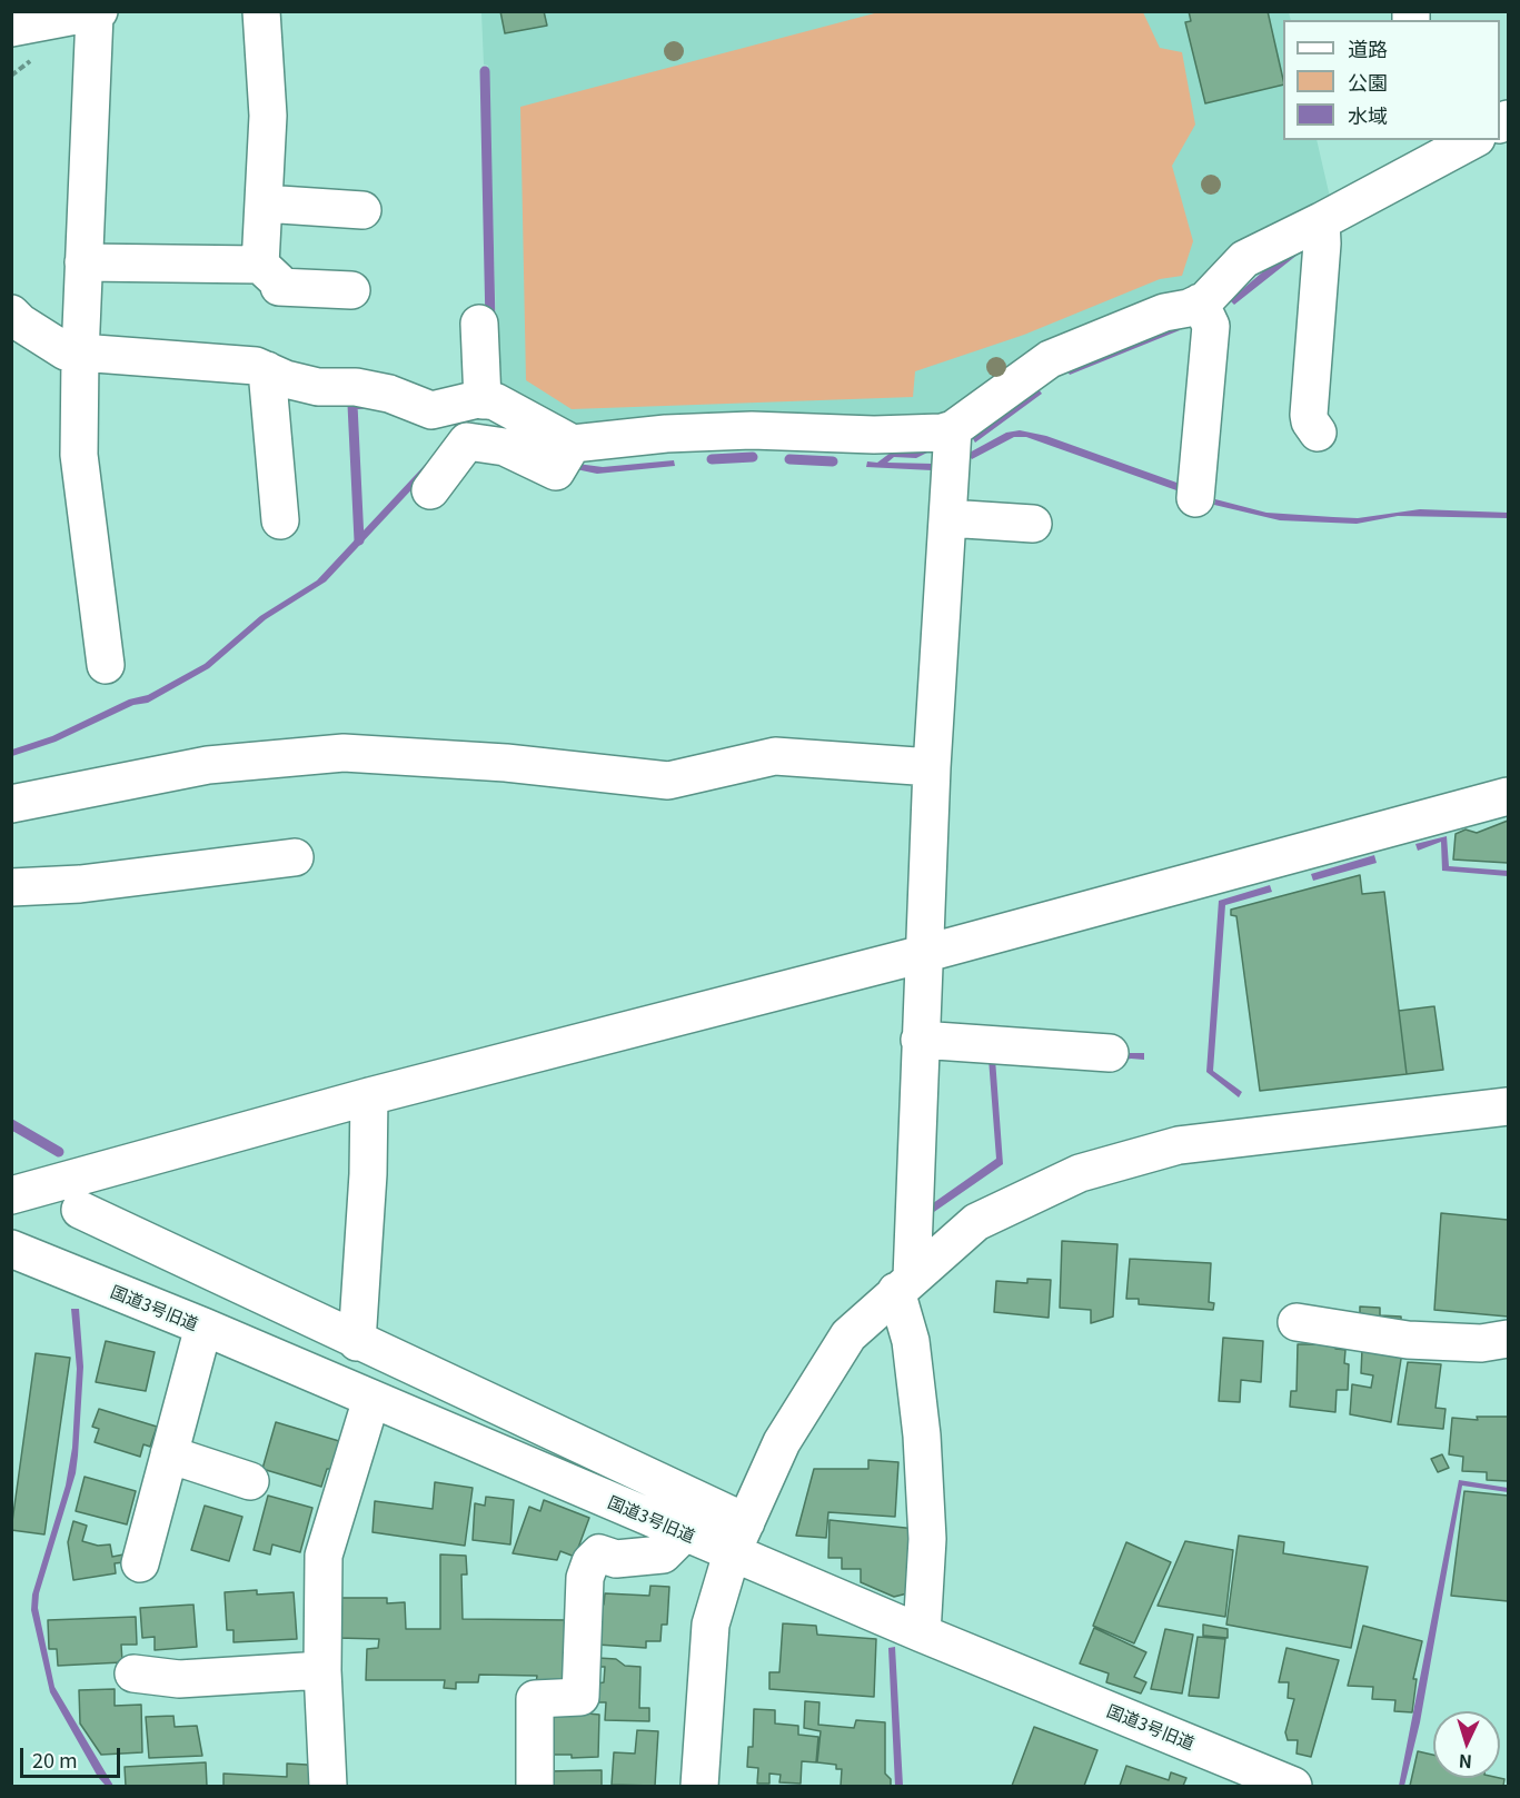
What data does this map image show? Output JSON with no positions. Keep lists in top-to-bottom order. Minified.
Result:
{"streets":{"street":["国道3号旧道"]},"legend":["道路","公園","水域"],"scale_bar":"20 m","north":"bottom"}
